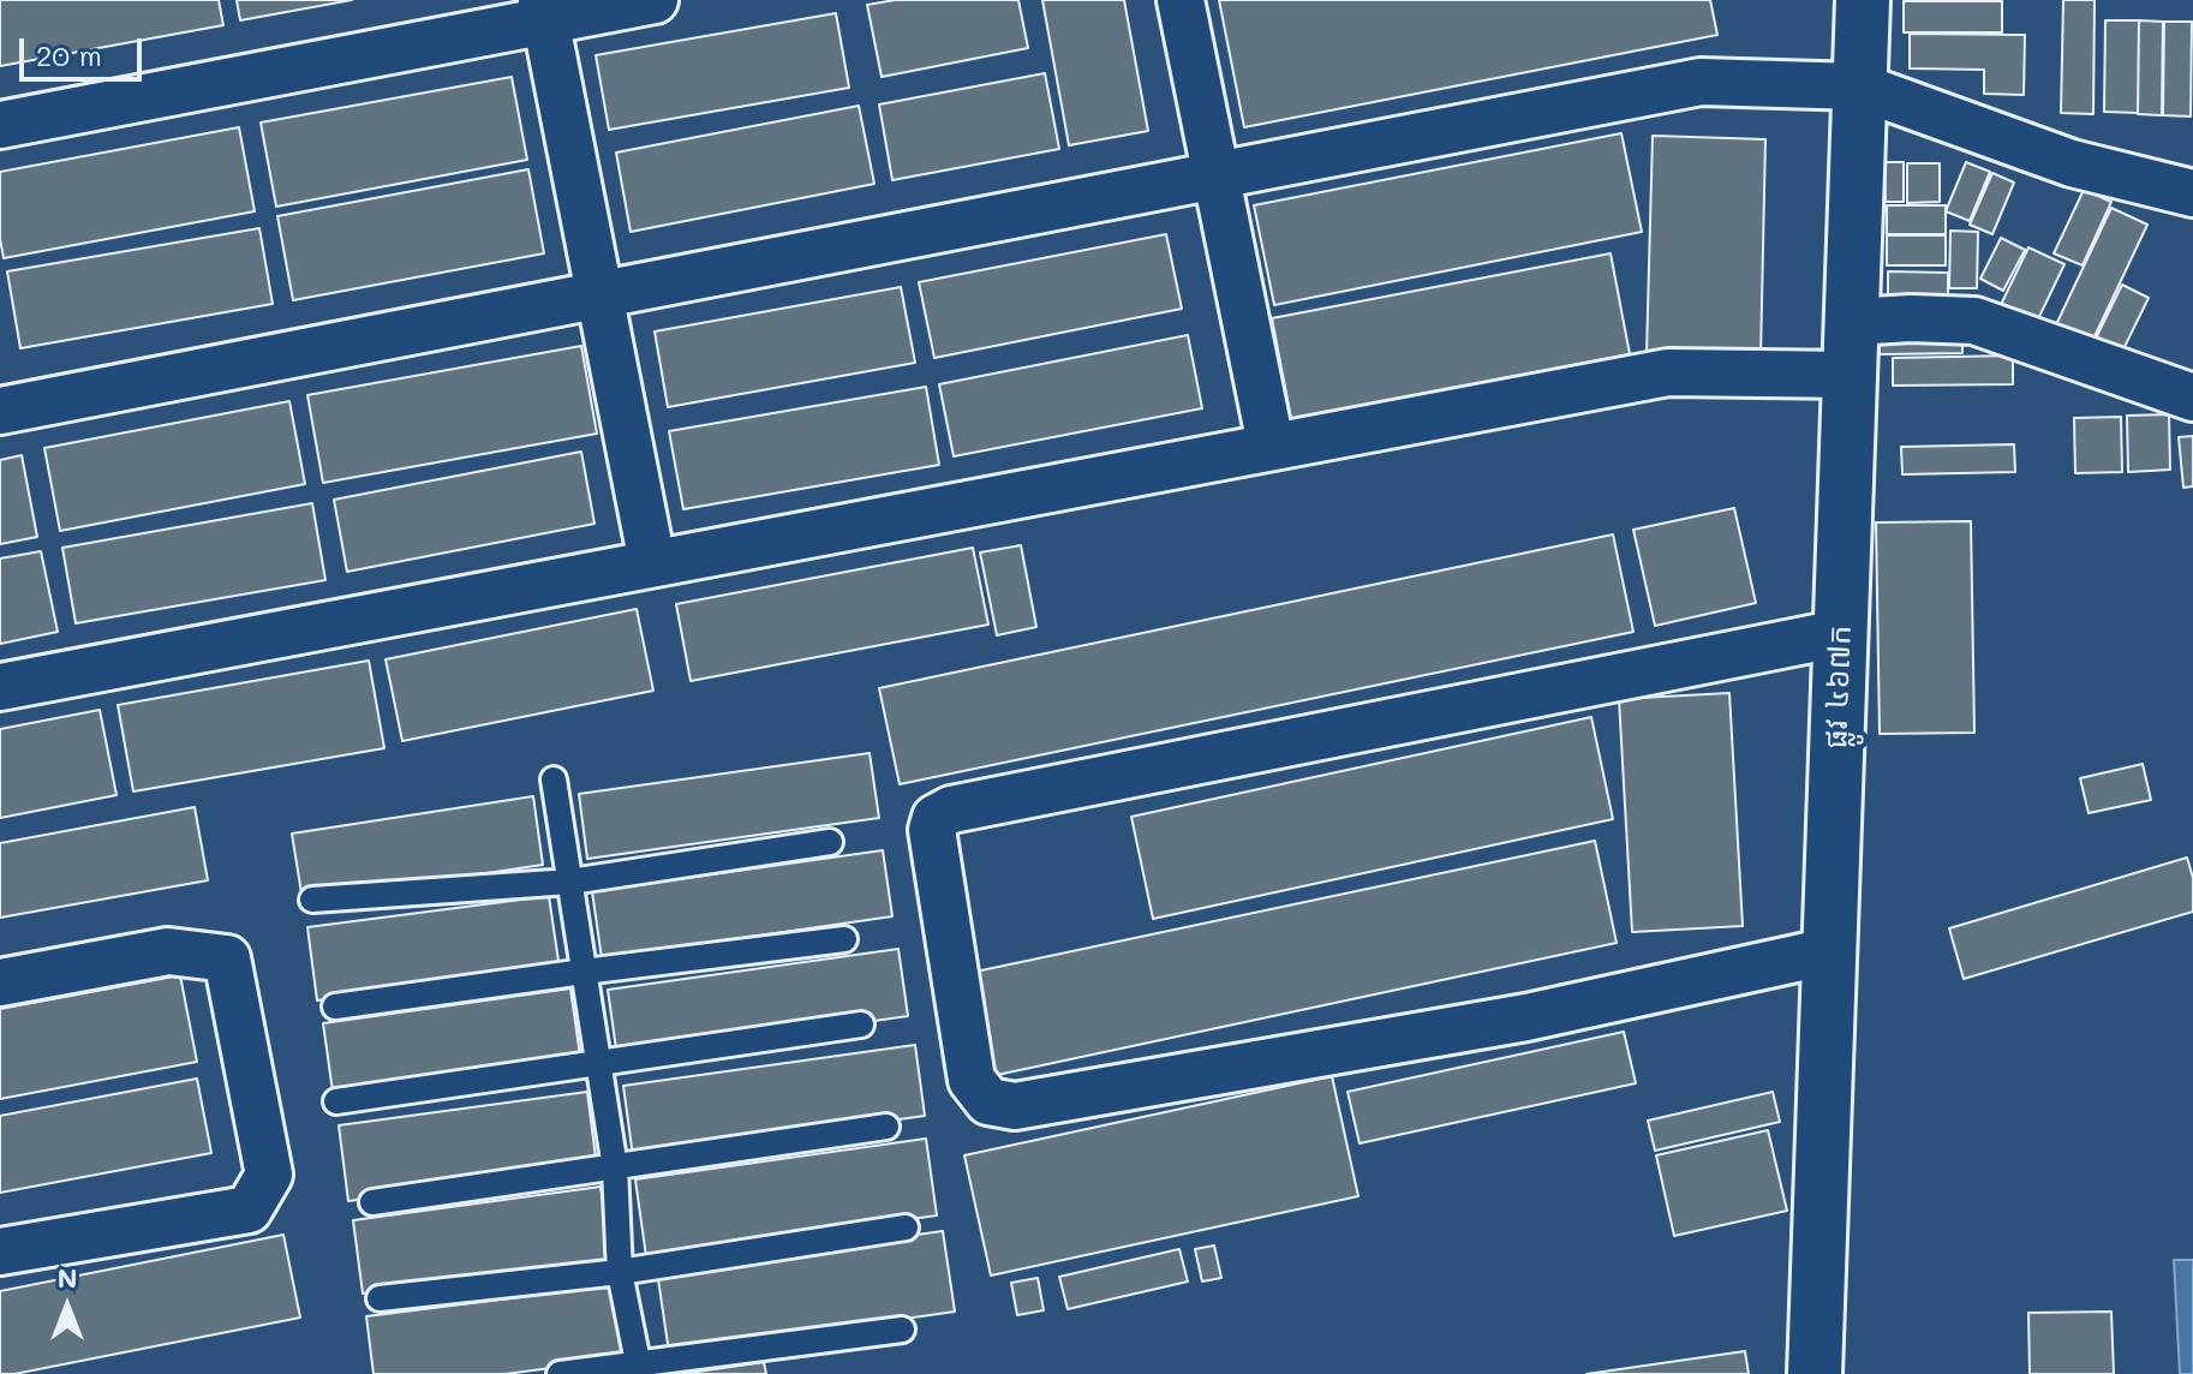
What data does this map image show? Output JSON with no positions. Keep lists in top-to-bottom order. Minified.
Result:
{"streets":{"street":["ផ្លូវ ៤៦៧ក"]},"scale_bar":"20 m","north":"top"}
